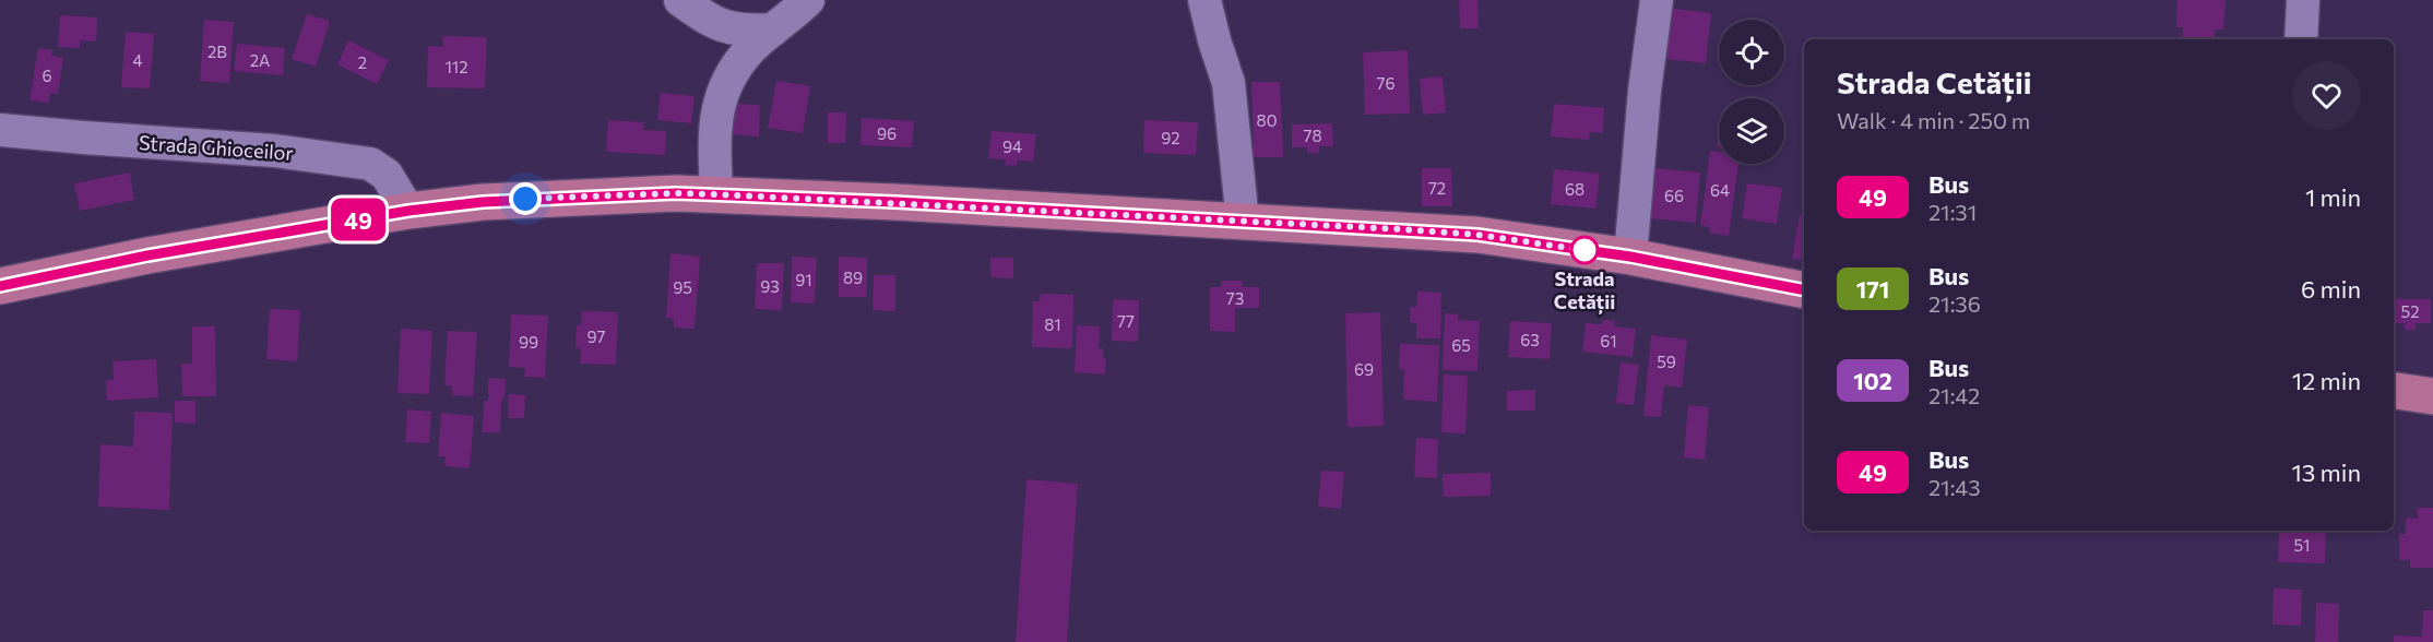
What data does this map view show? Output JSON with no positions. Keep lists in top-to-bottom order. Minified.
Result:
{"streets":{"street":["Strada Ghioceilor"]},"places":["Strada Cetății"],"lines":["bus line 49"],"house_numbers":["2B","4","2A","2","112","6","76","80","96","78","92","94","72","68","64","66","89","91","93","95","73","52","77","81","97","63","61","99","65","59","69","51"],"page":{"on_map":"49","heading":["Strada Cetății","Walk · 4 min · 250 m"],"list":[{"mark":"49","name":"Bus","note":"21:31","value":"1 min"},{"mark":"171","name":"Bus","note":"21:36","value":"6 min"},{"mark":"102","name":"Bus","note":"21:42","value":"12 min"},{"mark":"49","name":"Bus","note":"21:43","value":"13 min"}]}}
